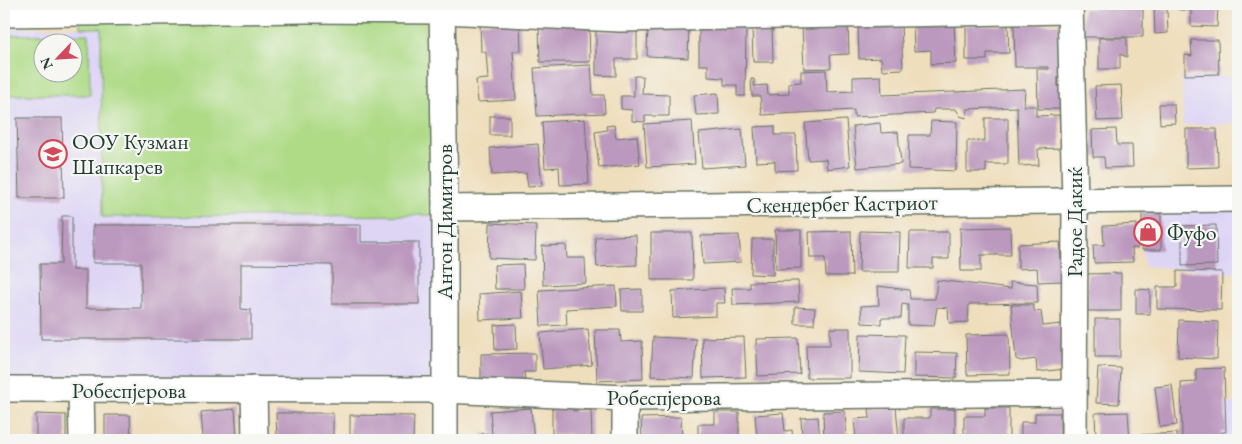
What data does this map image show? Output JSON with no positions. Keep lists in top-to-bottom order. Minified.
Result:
{"streets":{"street":["Скендербег Кастриот","Антон Димитров","Радое Дакиќ","Робеспјерова"]},"crossings":[["Скендербег Кастриот","Антон Димитров"],["Скендербег Кастриот","Радое Дакиќ"],["Антон Димитров","Робеспјерова"],["Радое Дакиќ","Робеспјерова"]],"places":{"school or university":["ООУ Кузман Шапкарев"],"shop":["Фуфо"]},"north":"bottom left"}
